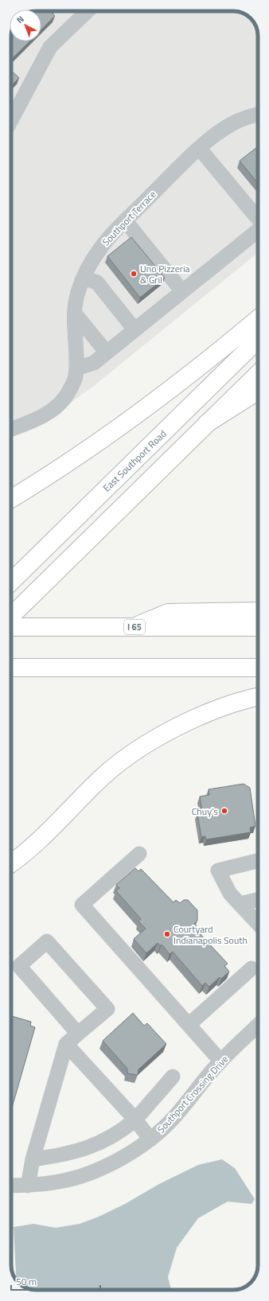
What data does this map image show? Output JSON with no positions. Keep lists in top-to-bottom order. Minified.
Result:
{"streets":{"main road":["East Southport Road","I 65"],"street":["Southport Terrace","Southport Crossing Drive"]},"places":["Uno Pizzeria & Gril","Chuy's","Courtyard Indianapolis South"],"scale_bar":"50 m","north":"top left"}
